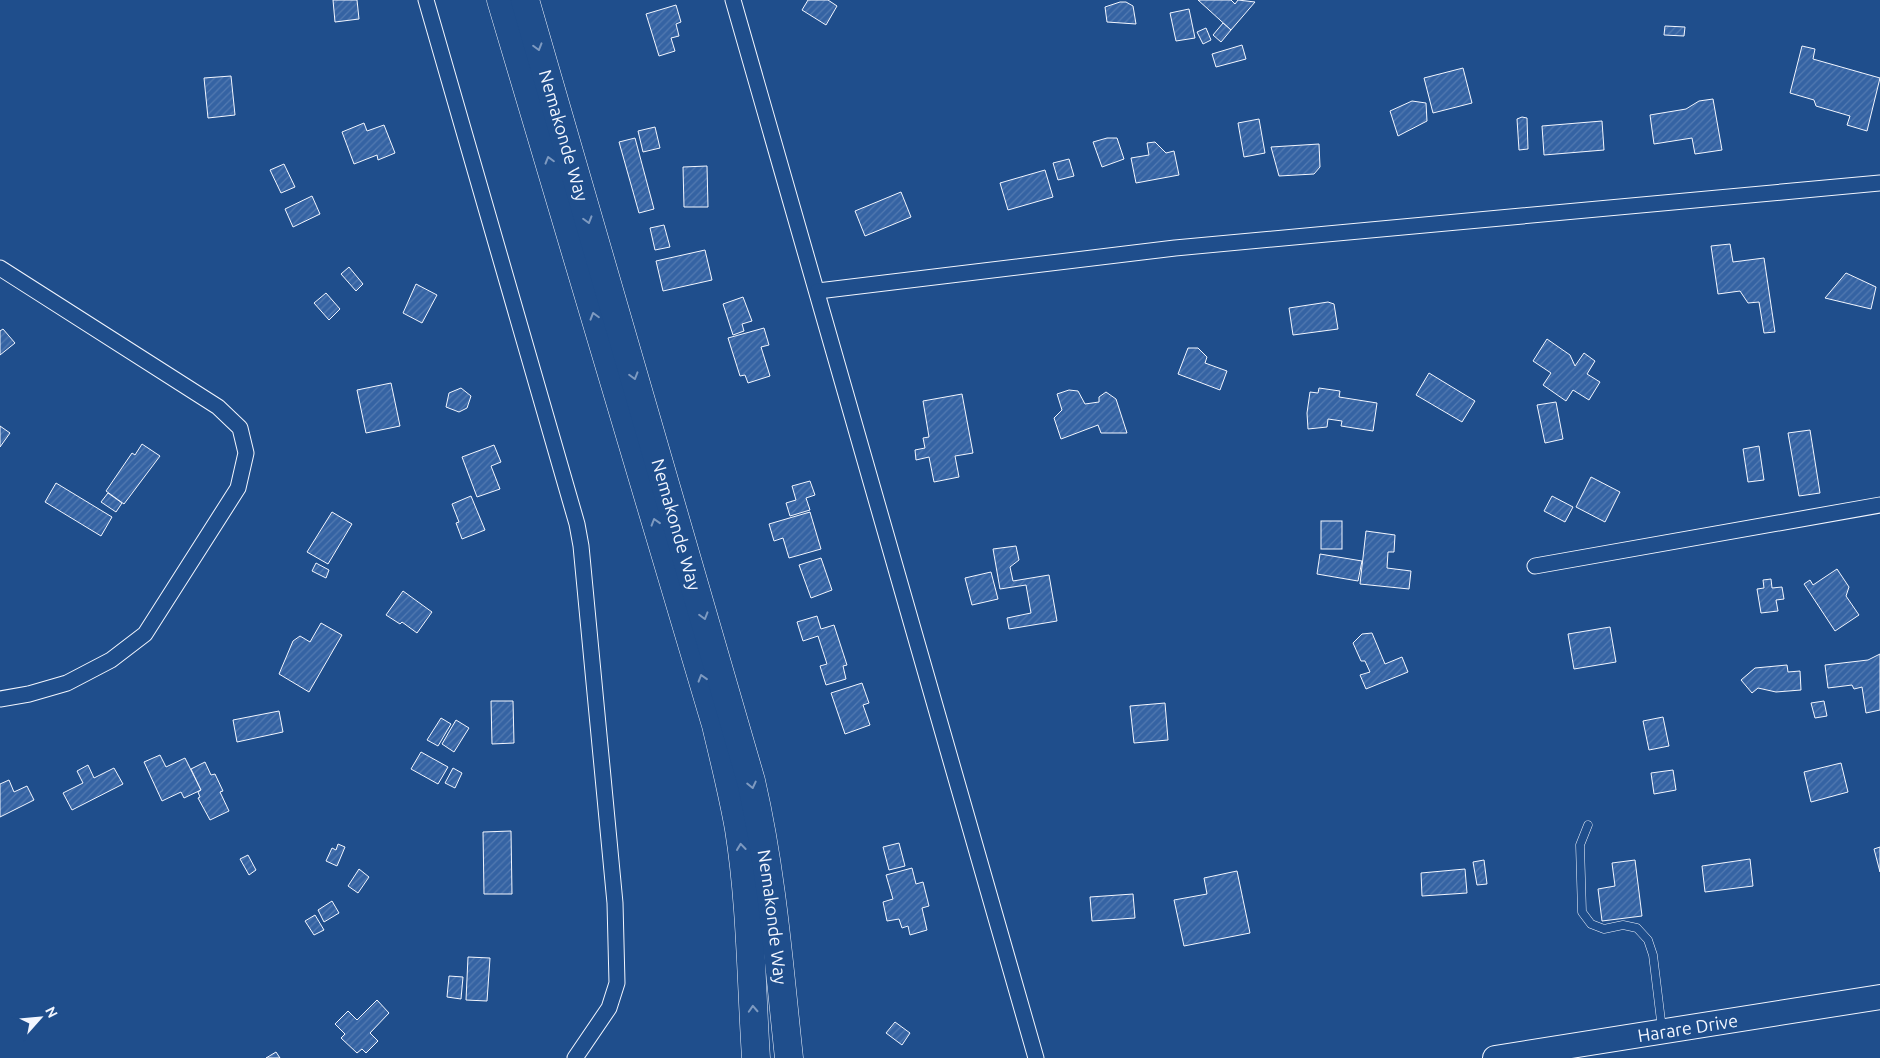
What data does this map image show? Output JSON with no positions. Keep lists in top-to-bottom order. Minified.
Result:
{"streets":{"highway":["Nemakonde Way"],"main road":["Harare Drive"]},"north":"top right"}
